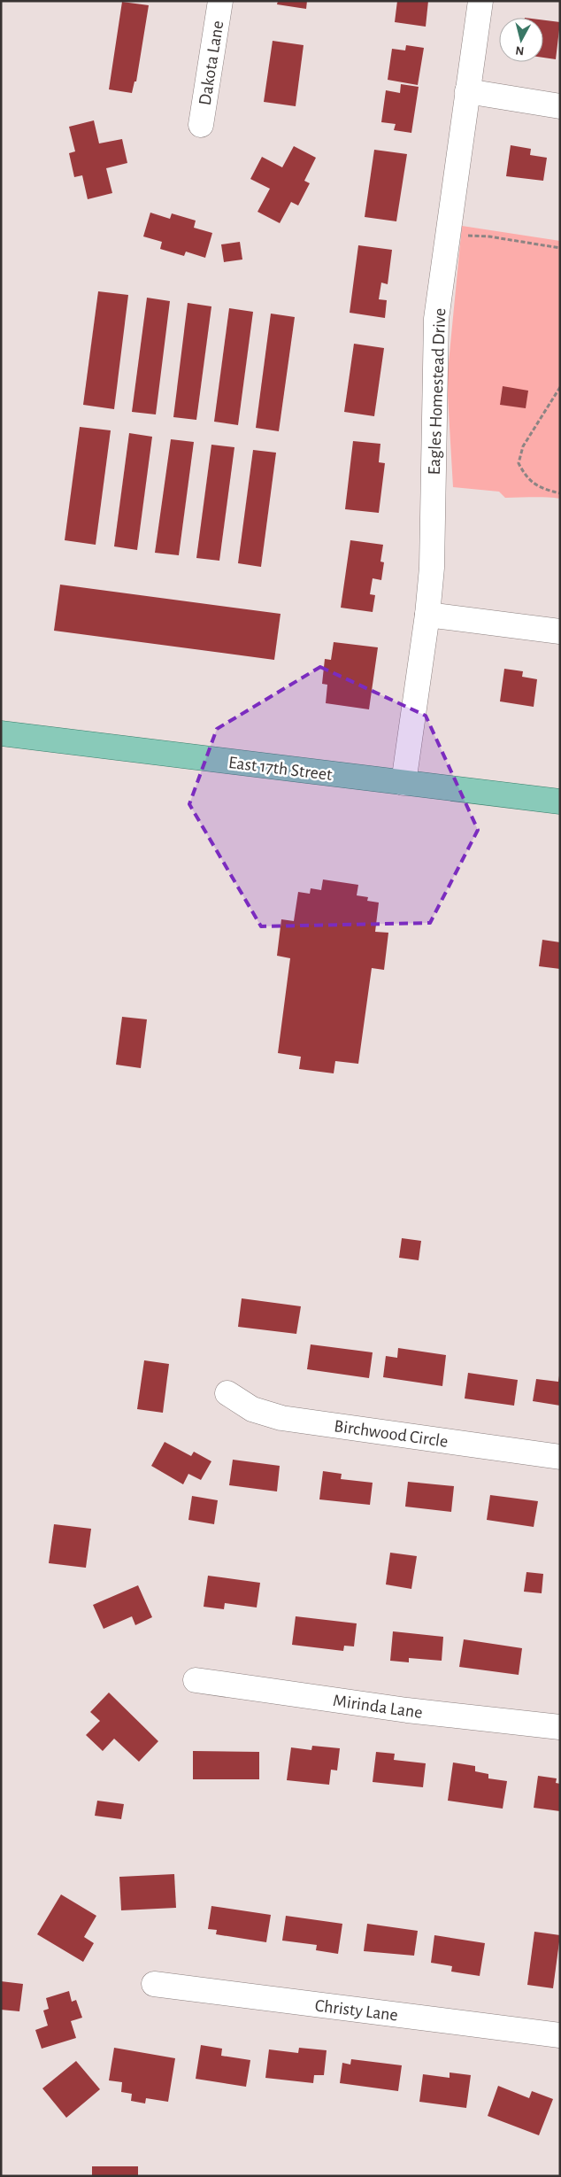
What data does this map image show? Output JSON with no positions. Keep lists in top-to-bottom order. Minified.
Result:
{"streets":{"main road":["East 17th Street"],"street":["Dakota Lane","Eagles Homestead Drive","Birchwood Circle","Mirinda Lane","Christy Lane"]},"crossings":[["Eagles Homestead Drive","East 17th Street"]],"north":"bottom"}
